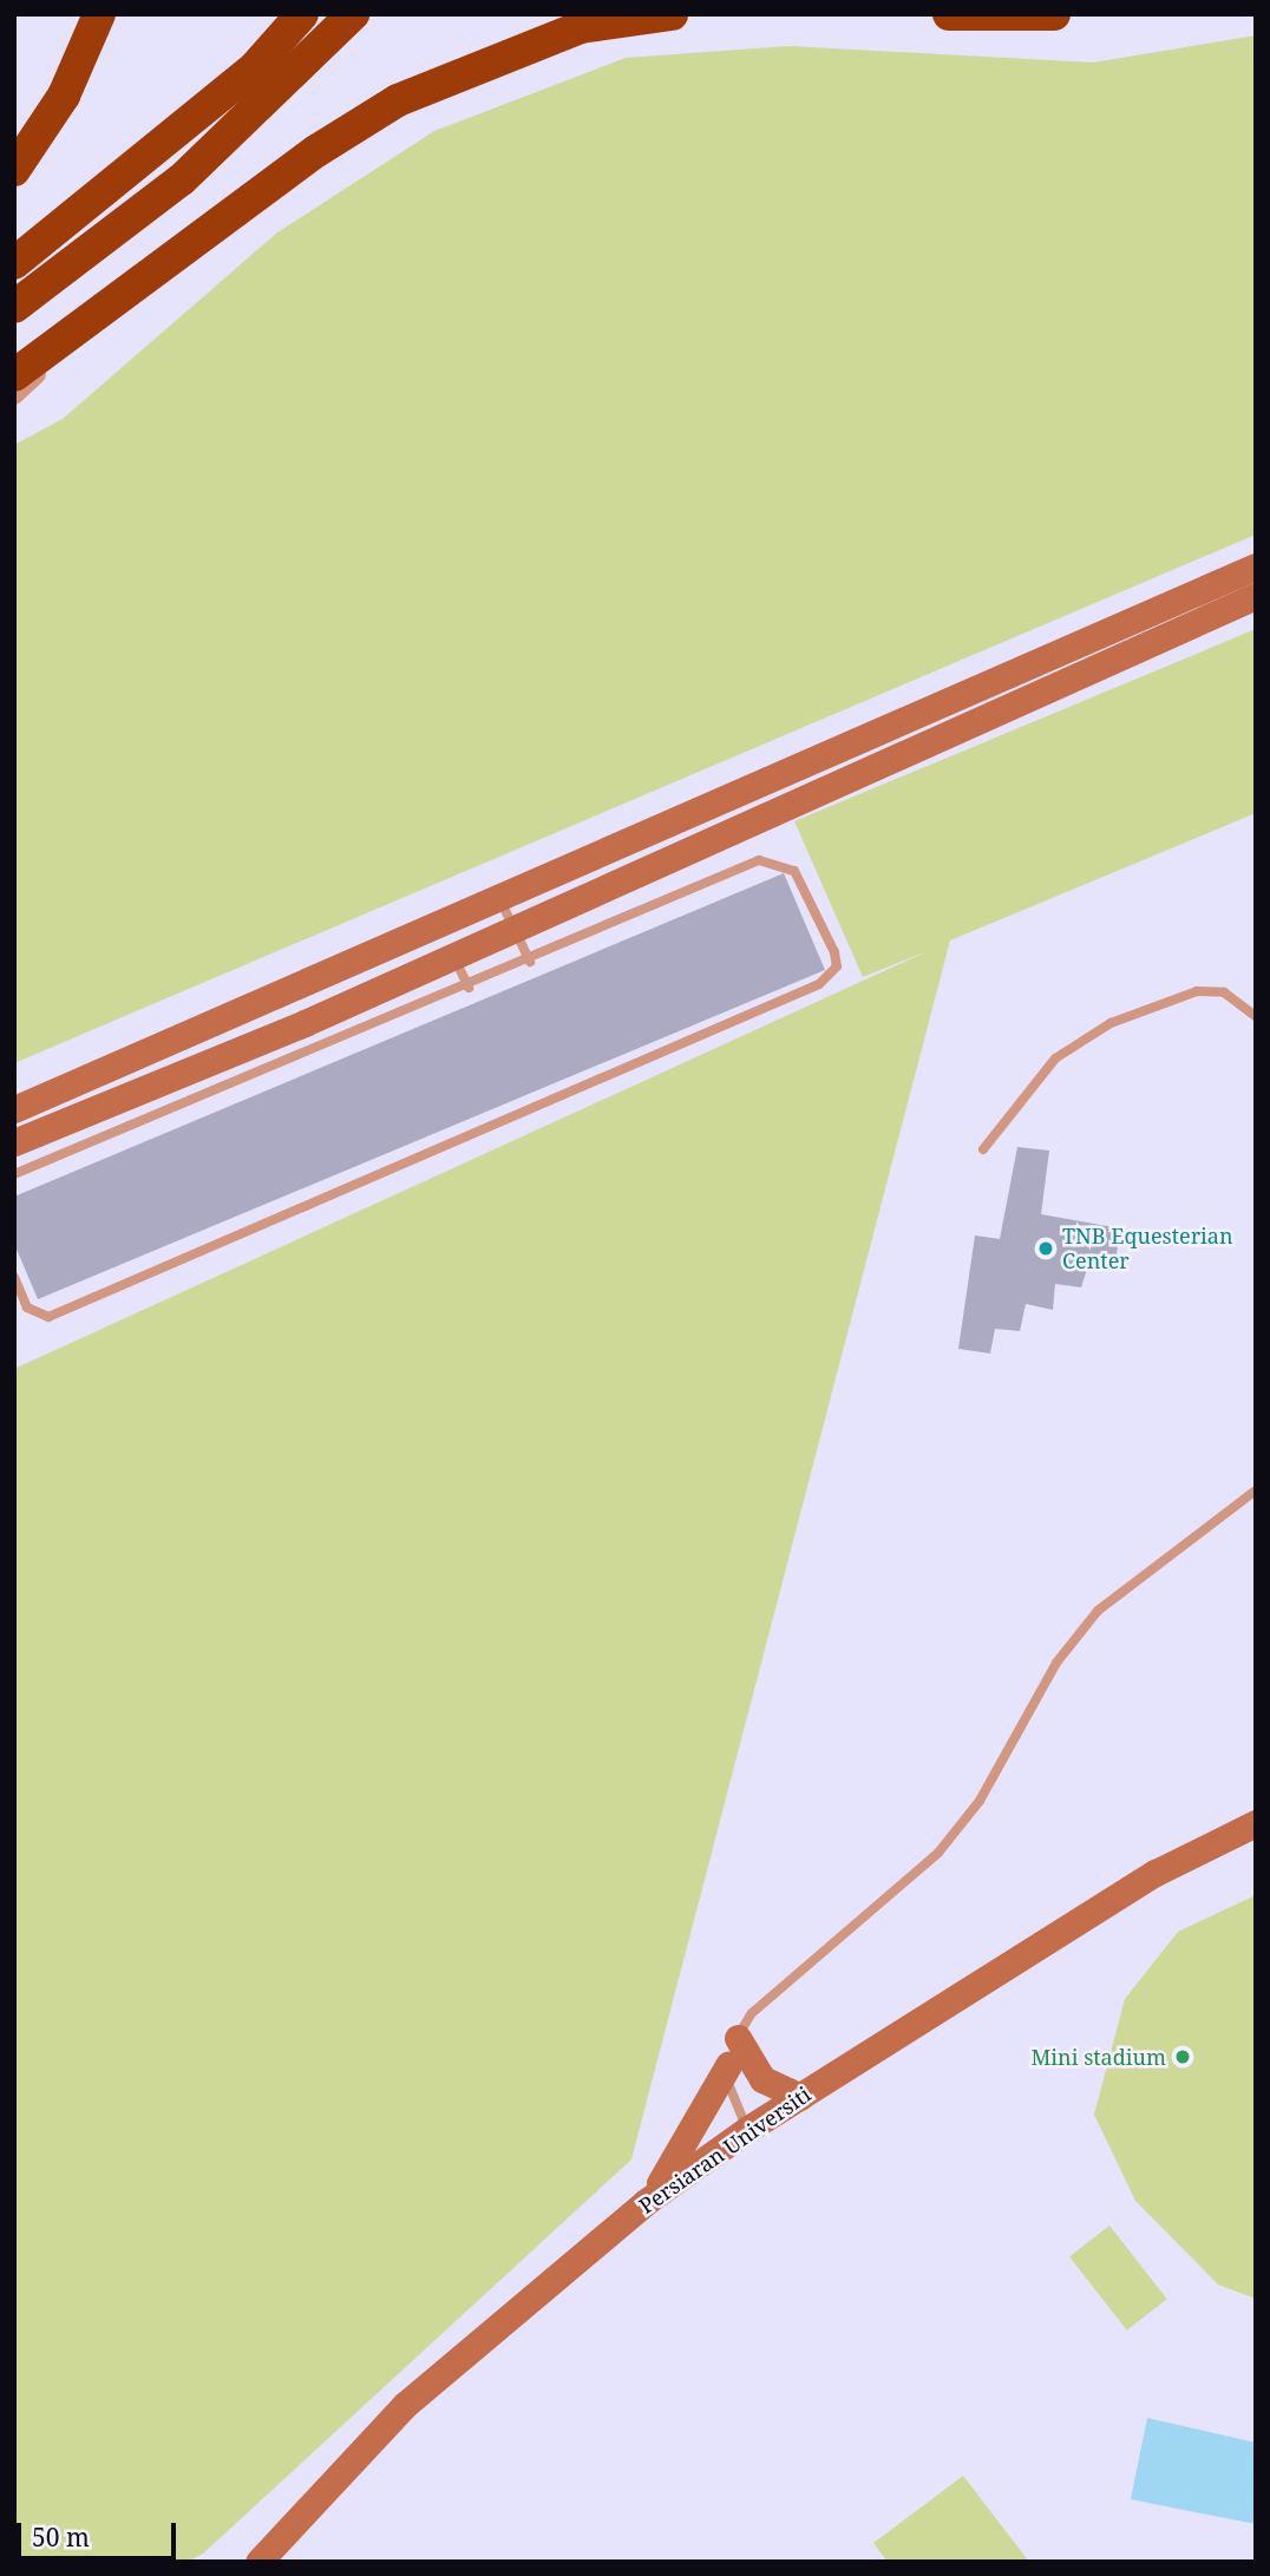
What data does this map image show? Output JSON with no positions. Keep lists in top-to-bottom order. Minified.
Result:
{"streets":{"street":["Persiaran Universiti"]},"places":["TNB Equesterian Center","Mini stadium"],"scale_bar":"50 m"}
